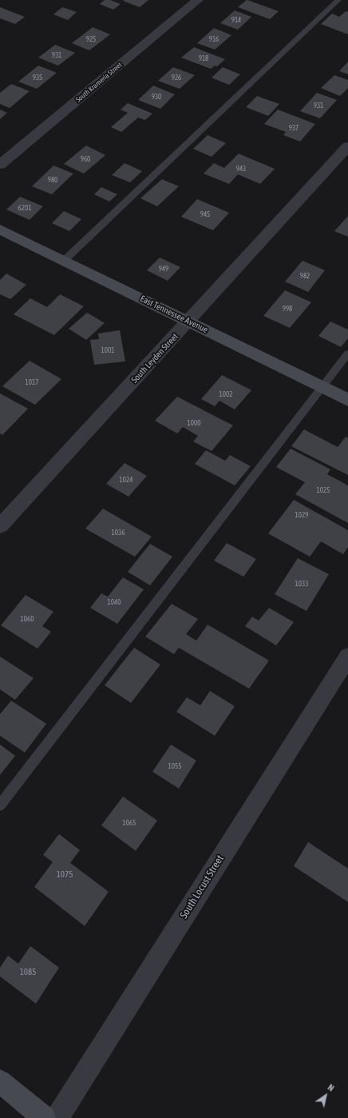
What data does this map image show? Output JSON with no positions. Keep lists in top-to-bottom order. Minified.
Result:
{"streets":{"street":["South Krameria Street","East Tennessee Avenue","South Leyden Street","South Locust Street"]},"crossings":[["East Tennessee Avenue","South Leyden Street"]],"house_numbers":["914","925","916","931","918","935","926","930","931","937","960","943","980","6201","945","949","982","998","1001","1017","1002","1000","1024","1025","1029","1036","1033","1040","1060","1055","1065","1075","1085"],"north":"top right"}
